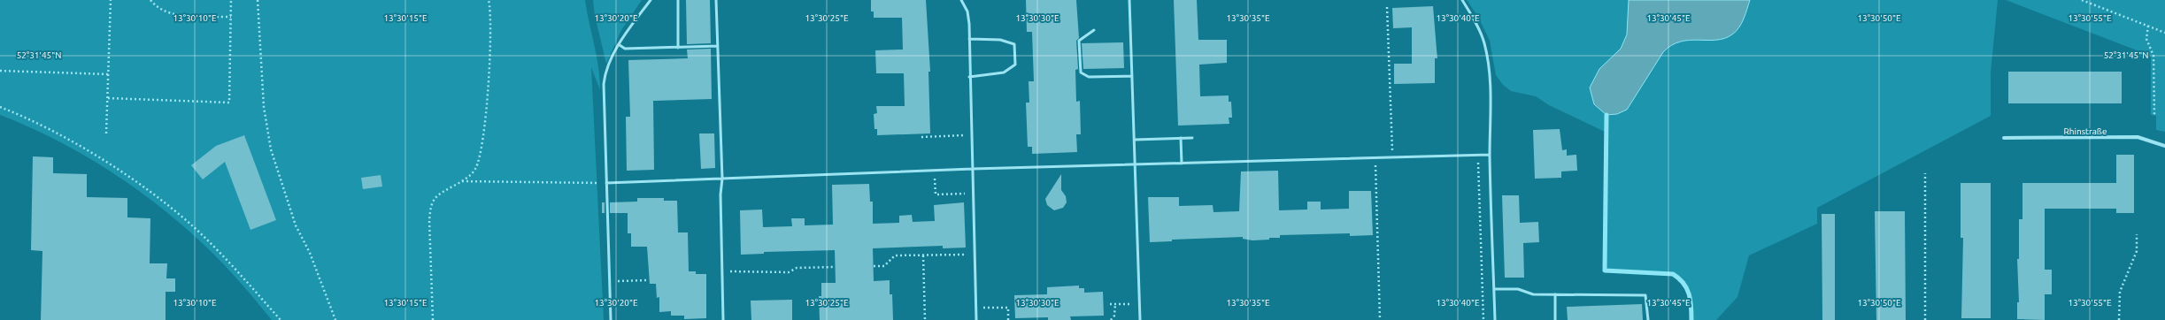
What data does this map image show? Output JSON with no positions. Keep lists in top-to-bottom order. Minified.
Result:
{"streets":{"street":["Rhinstraße"]},"coordinates":["13°30'10\"E","13°30'15\"E","13°30'20\"E","13°30'25\"E","13°30'30\"E","13°30'35\"E","13°30'40\"E","13°30'45\"E","13°30'50\"E","13°30'55\"E","52°31'45\"N"]}
